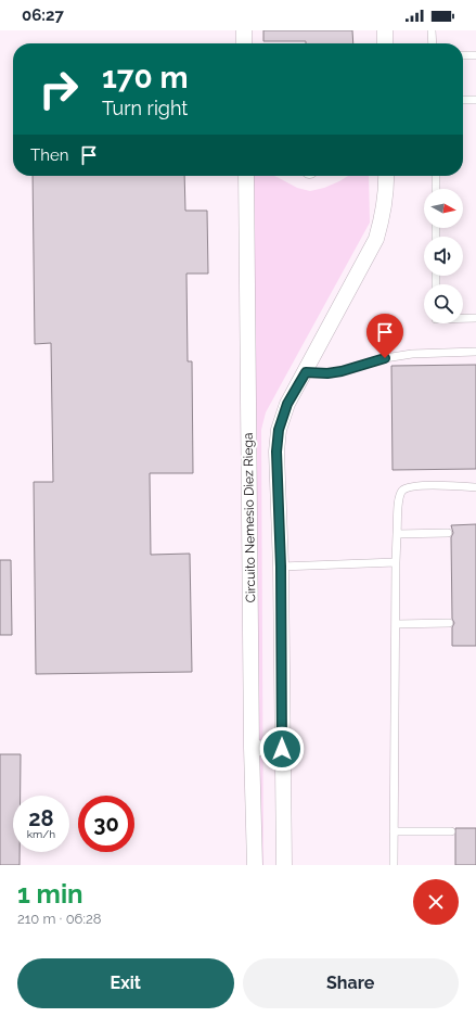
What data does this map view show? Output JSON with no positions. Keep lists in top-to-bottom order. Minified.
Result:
{"streets":{"street":["Circuito Nemesio Diez Riega"]},"north":"right","page":{"status":"06:27","turn":["170 m","Turn right"],"then":"Then","speed":"28 km/h","limit":"30","heading":["1 min","210 m · 06:28"],"buttons":["Exit","Share"]}}
